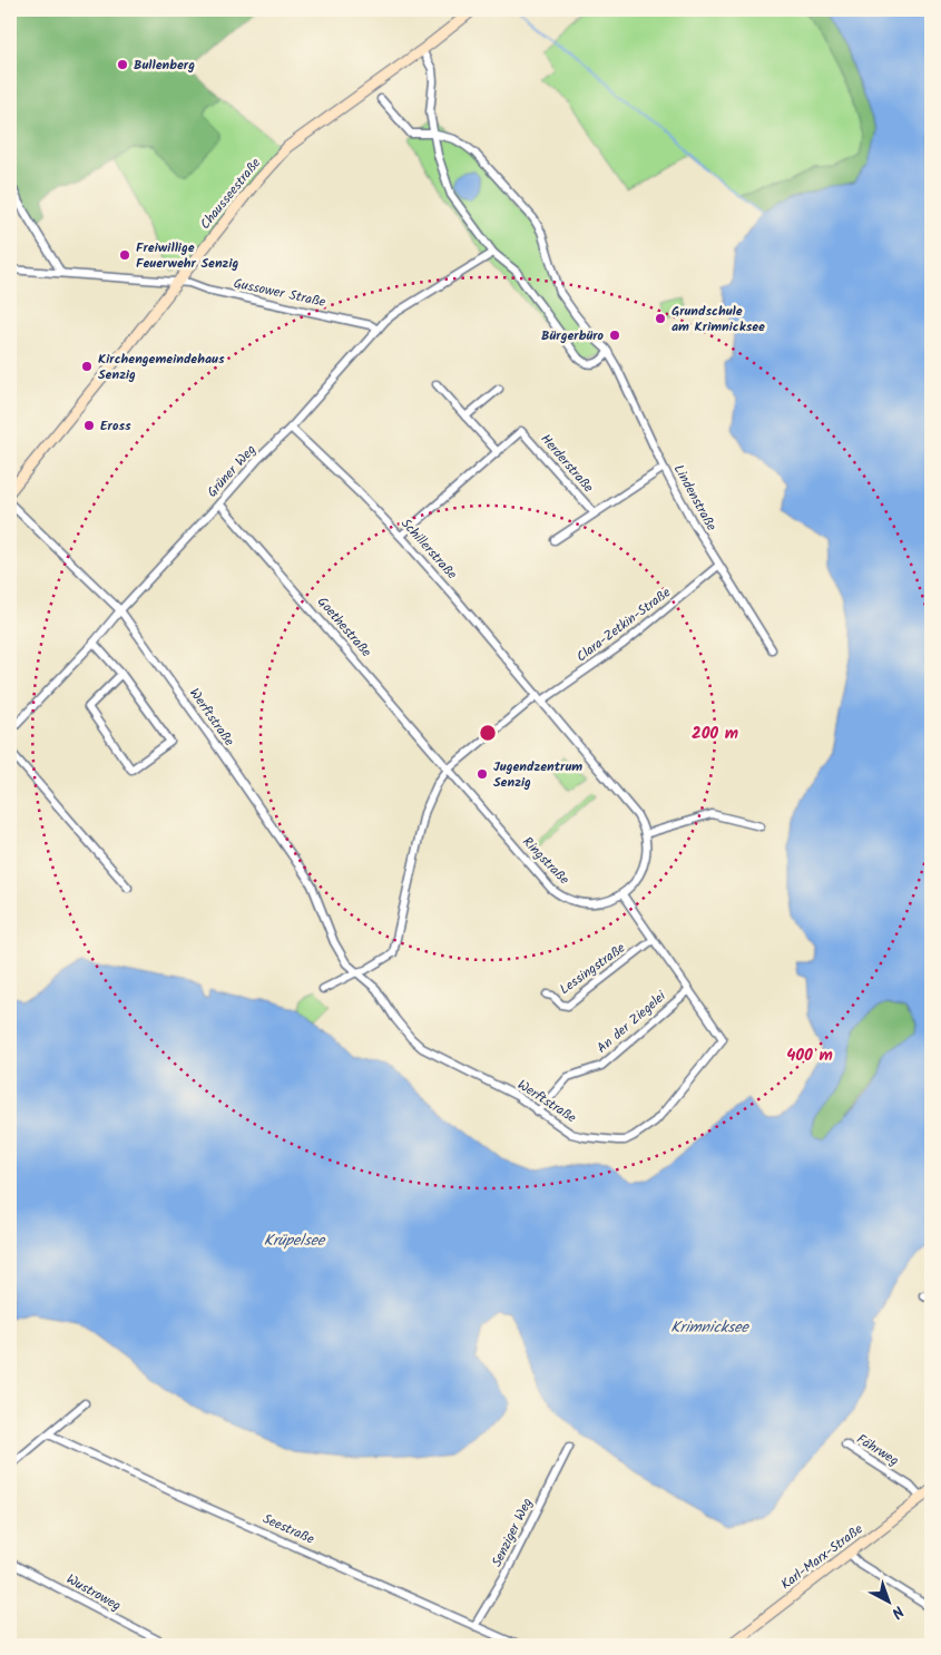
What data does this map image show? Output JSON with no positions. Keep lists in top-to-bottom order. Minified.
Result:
{"streets":{"main road":["Chausseestraße","Karl-Marx-Straße"],"street":["Gussower Straße","Herderstraße","Grüner Weg","Lindenstraße","Schillerstraße","Clara-Zetkin-Straße","Goethestraße","Werftstraße","Ringstraße","Lessingstraße","An der Ziegelei","Fährweg","Seestraße","Senziger Weg","Wustroweg"]},"crossings":[["Chausseestraße","Gussower Straße"],["Gussower Straße","Grüner Weg"],["Herderstraße","Lindenstraße"],["Herderstraße","Schillerstraße"],["Grüner Weg","Schillerstraße"],["Grüner Weg","Goethestraße"],["Grüner Weg","Werftstraße"],["Lindenstraße","Clara-Zetkin-Straße"],["Schillerstraße","Clara-Zetkin-Straße"],["Clara-Zetkin-Straße","Goethestraße"],["Clara-Zetkin-Straße","Ringstraße"],["Goethestraße","Ringstraße"],["Werftstraße","An der Ziegelei"],["Fährweg","Karl-Marx-Straße"],["Seestraße","Senziger Weg"]],"water":["Krüpelsee","Krimnicksee"],"places":["Bullenberg","Freiwillige Feuerwehr Senzig","Grundschule am Krimnicksee","Bürgerbüro","Kirchengemeindehaus Senzig","Eross","Jugendzentrum Senzig"],"north":"bottom right","rings":["200 m","400 m"]}
